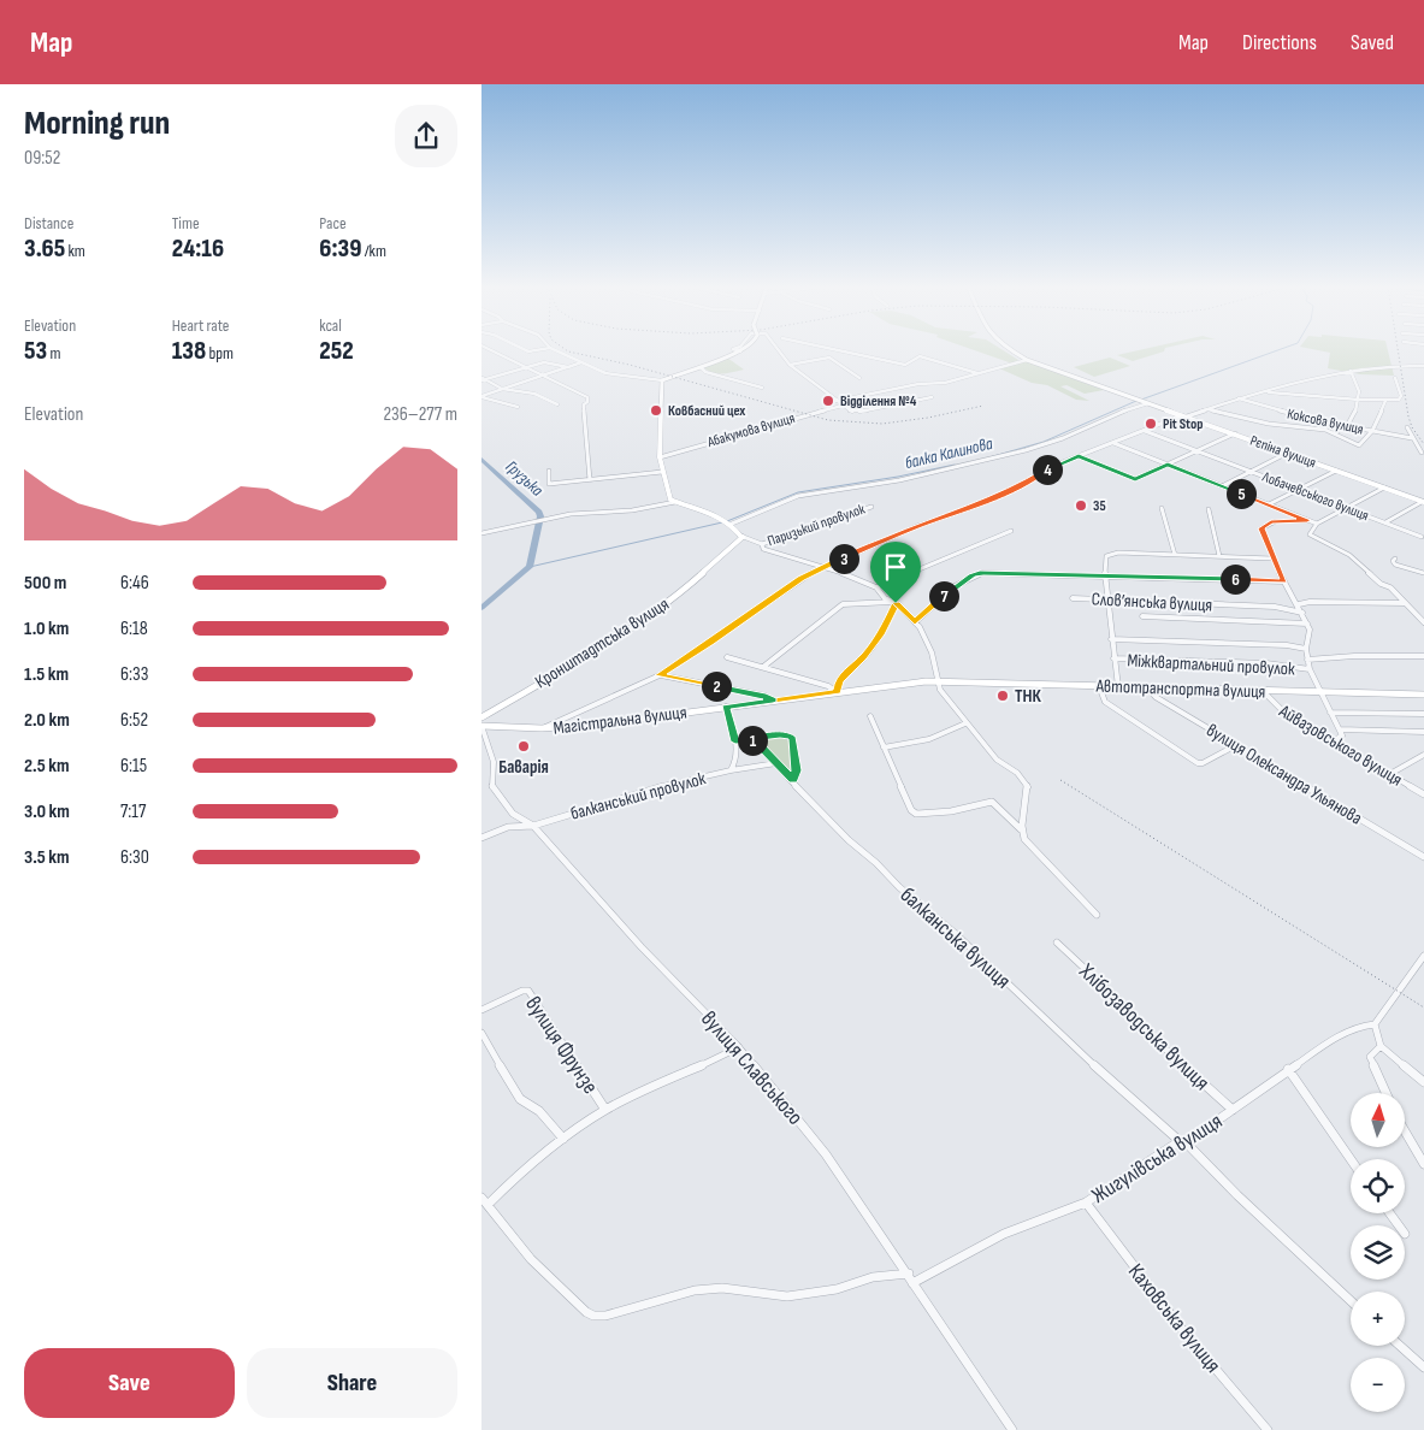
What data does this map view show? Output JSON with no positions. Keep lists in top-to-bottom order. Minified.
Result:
{"streets":{"street":["Коксова вулиця","Абакумова вулиця","Рєпіна вулиця","Лобачевського вулиця","Паризький провулок","Слов’янська вулиця","Кронштадтська вулиця","Міжквартальний провулок","Автотранспортна вулиця","Магістральна вулиця","Айвазовського вулиця","вулиця Олександра Ульянова","балканський провулок","балканська вулиця","Хлібозаводська вулиця","вулиця Фрунзе","вулиця Славського","Жигулівська вулиця","Каховська вулиця"]},"crossings":[["Автотранспортна вулиця","Магістральна вулиця"],["Автотранспортна вулиця","Айвазовського вулиця"],["Автотранспортна вулиця","вулиця Олександра Ульянова"],["Магістральна вулиця","вулиця Славського"],["балканський провулок","балканська вулиця"],["балканський провулок","вулиця Славського"],["балканська вулиця","Жигулівська вулиця"],["Хлібозаводська вулиця","Жигулівська вулиця"],["вулиця Славського","Жигулівська вулиця"],["Жигулівська вулиця","Каховська вулиця"]],"water":["балка Калинова","Грузька"],"places":["Відділення №4","Ковбасний цех","Pit Stop","35","ТНК","Баварія"],"north":"top","page":{"header":"Map","nav":["Map","Directions","Saved"],"heading":["Morning run","09:52"],"stats":[["Distance","3.65 km"],["Time","24:16"],["Pace","6:39 /km"],["Elevation","53 m"],["Heart rate","138 bpm"],["kcal","252"]],"chart":["Elevation","236–277 m"],"pins":["4","5","3","6","7","2","1"],"list":[{"name":"500 m","note":"6:46"},{"name":"1.0 km","note":"6:18"},{"name":"1.5 km","note":"6:33"},{"name":"2.0 km","note":"6:52"},{"name":"2.5 km","note":"6:15"},{"name":"3.0 km","note":"7:17"},{"name":"3.5 km","note":"6:30"}],"map_buttons":["+","−"],"buttons":["Save","Share"]}}
